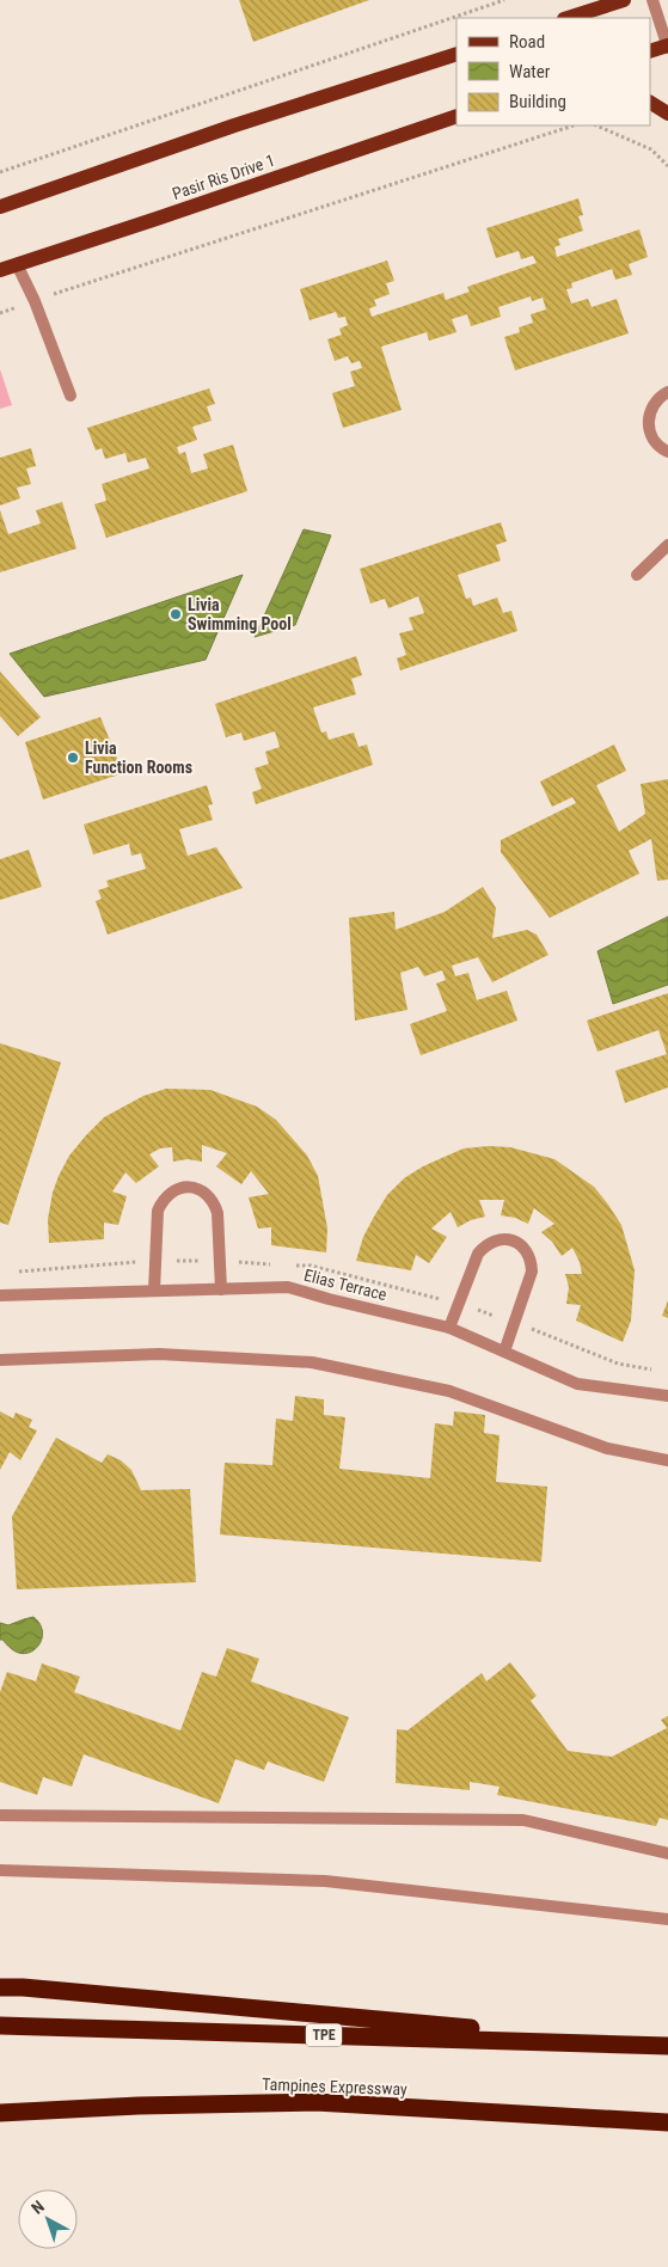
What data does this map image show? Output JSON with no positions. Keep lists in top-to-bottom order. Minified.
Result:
{"streets":{"highway":["TPE","Tampines Expressway"],"main road":["Pasir Ris Drive 1"],"street":["Elias Terrace"]},"places":["Livia Swimming Pool","Livia Function Rooms"],"legend":["Road","Water","Building"],"north":"top left"}
